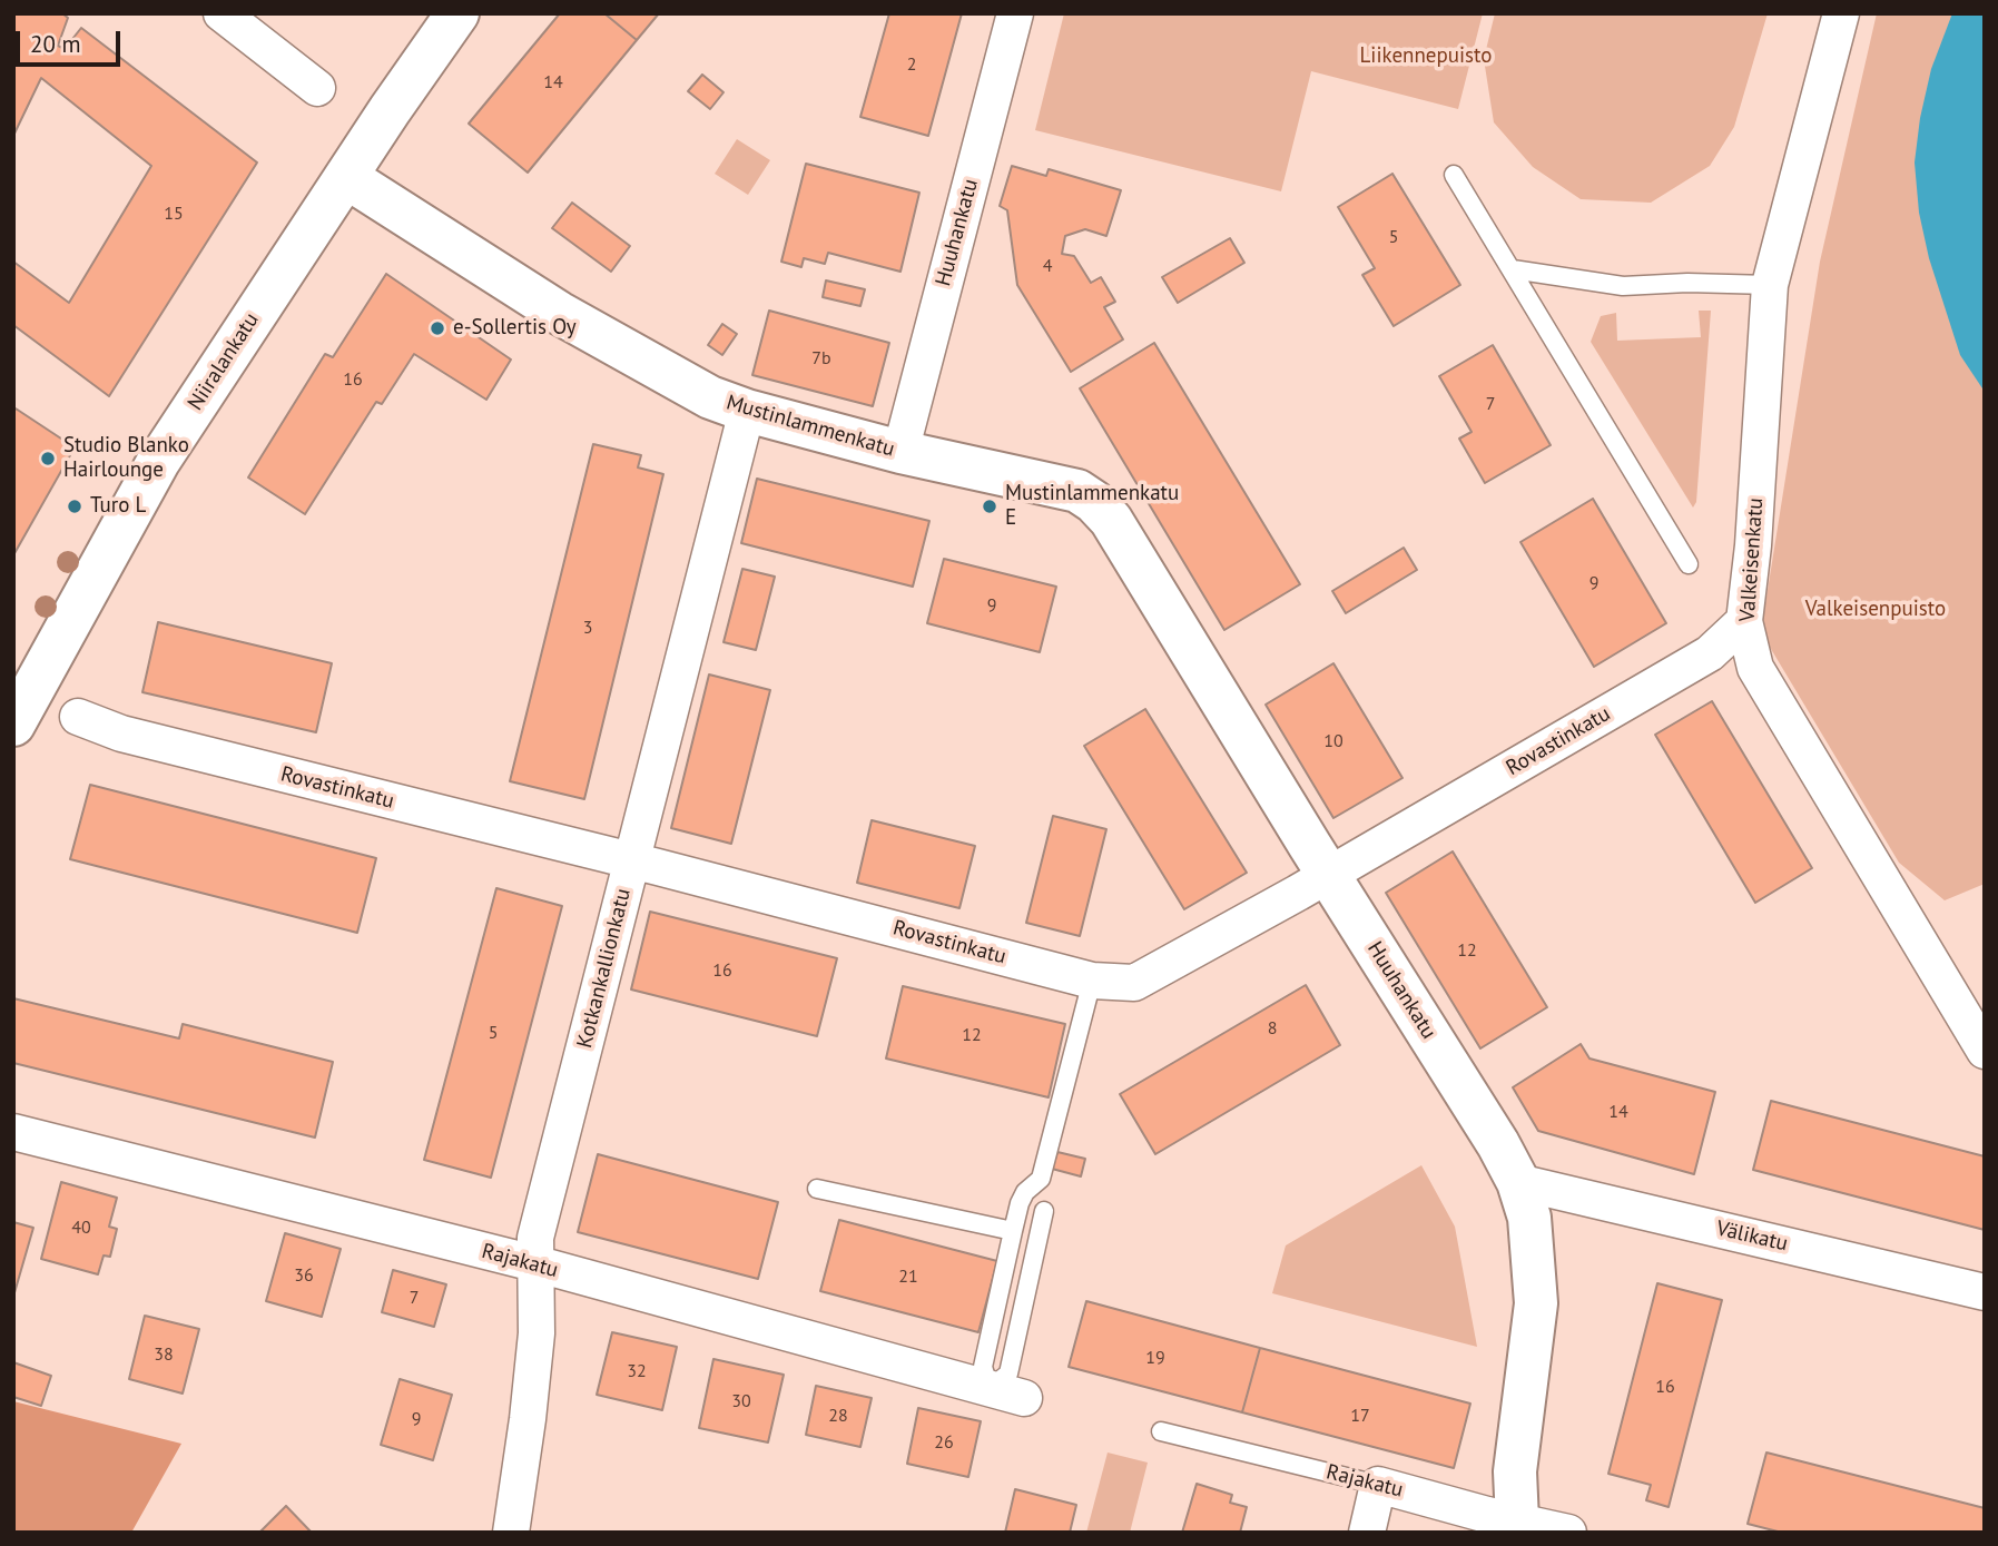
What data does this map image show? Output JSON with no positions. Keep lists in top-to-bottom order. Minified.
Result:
{"streets":{"street":["Huuhankatu","Niiralankatu","Mustinlammenkatu","Valkeisenkatu","Rovastinkatu","Kotkankallionkatu","Välikatu","Rajakatu"]},"crossings":[["Huuhankatu","Mustinlammenkatu"],["Huuhankatu","Rovastinkatu"],["Huuhankatu","Välikatu"],["Huuhankatu","Rajakatu"],["Niiralankatu","Mustinlammenkatu"],["Mustinlammenkatu","Kotkankallionkatu"],["Valkeisenkatu","Rovastinkatu"],["Rovastinkatu","Kotkankallionkatu"],["Kotkankallionkatu","Rajakatu"]],"parks":["Liikennepuisto","Valkeisenpuisto"],"places":["e-Sollertis Oy","Studio Blanko Hairlounge","Turo L","Mustinlammenkatu E"],"house_numbers":["2","14","15","5","4","7b","16","7","9","9","3","10","12","16","8","5","12","14","40","36","21","7","38","19","32","16","30","28","17","9","26"],"scale_bar":"20 m"}
